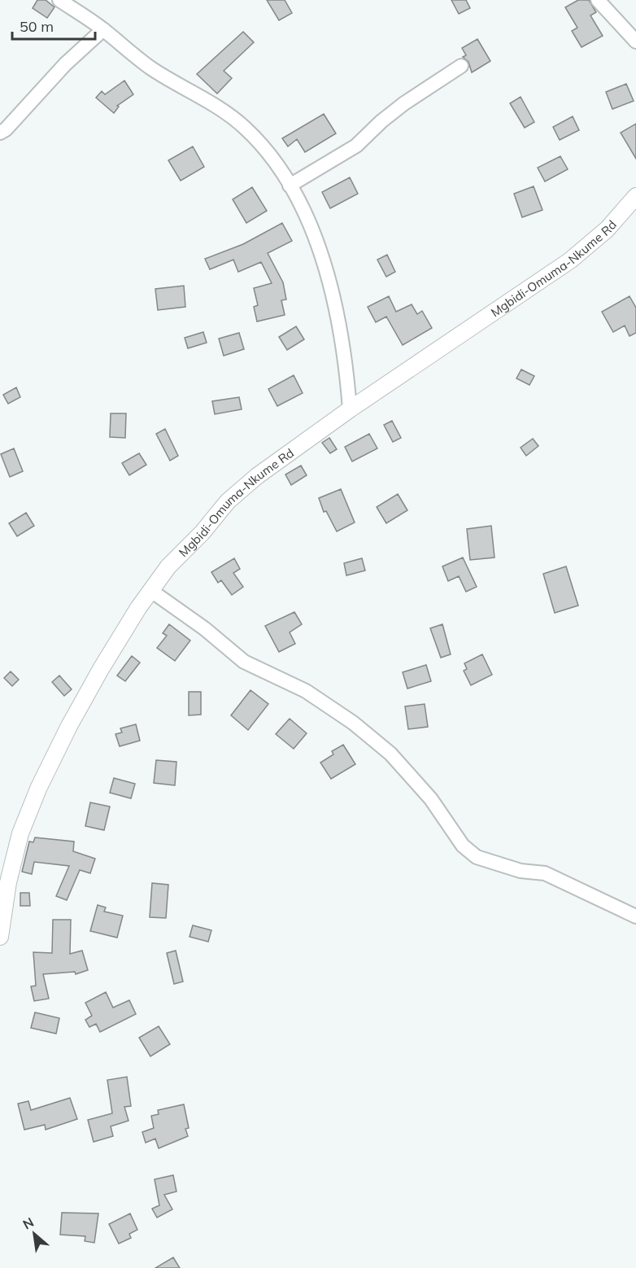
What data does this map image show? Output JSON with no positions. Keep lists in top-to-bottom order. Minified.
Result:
{"streets":{"street":["Mgbidi-Omuma-Nkume Rd"]},"scale_bar":"50 m","north":"top left"}
